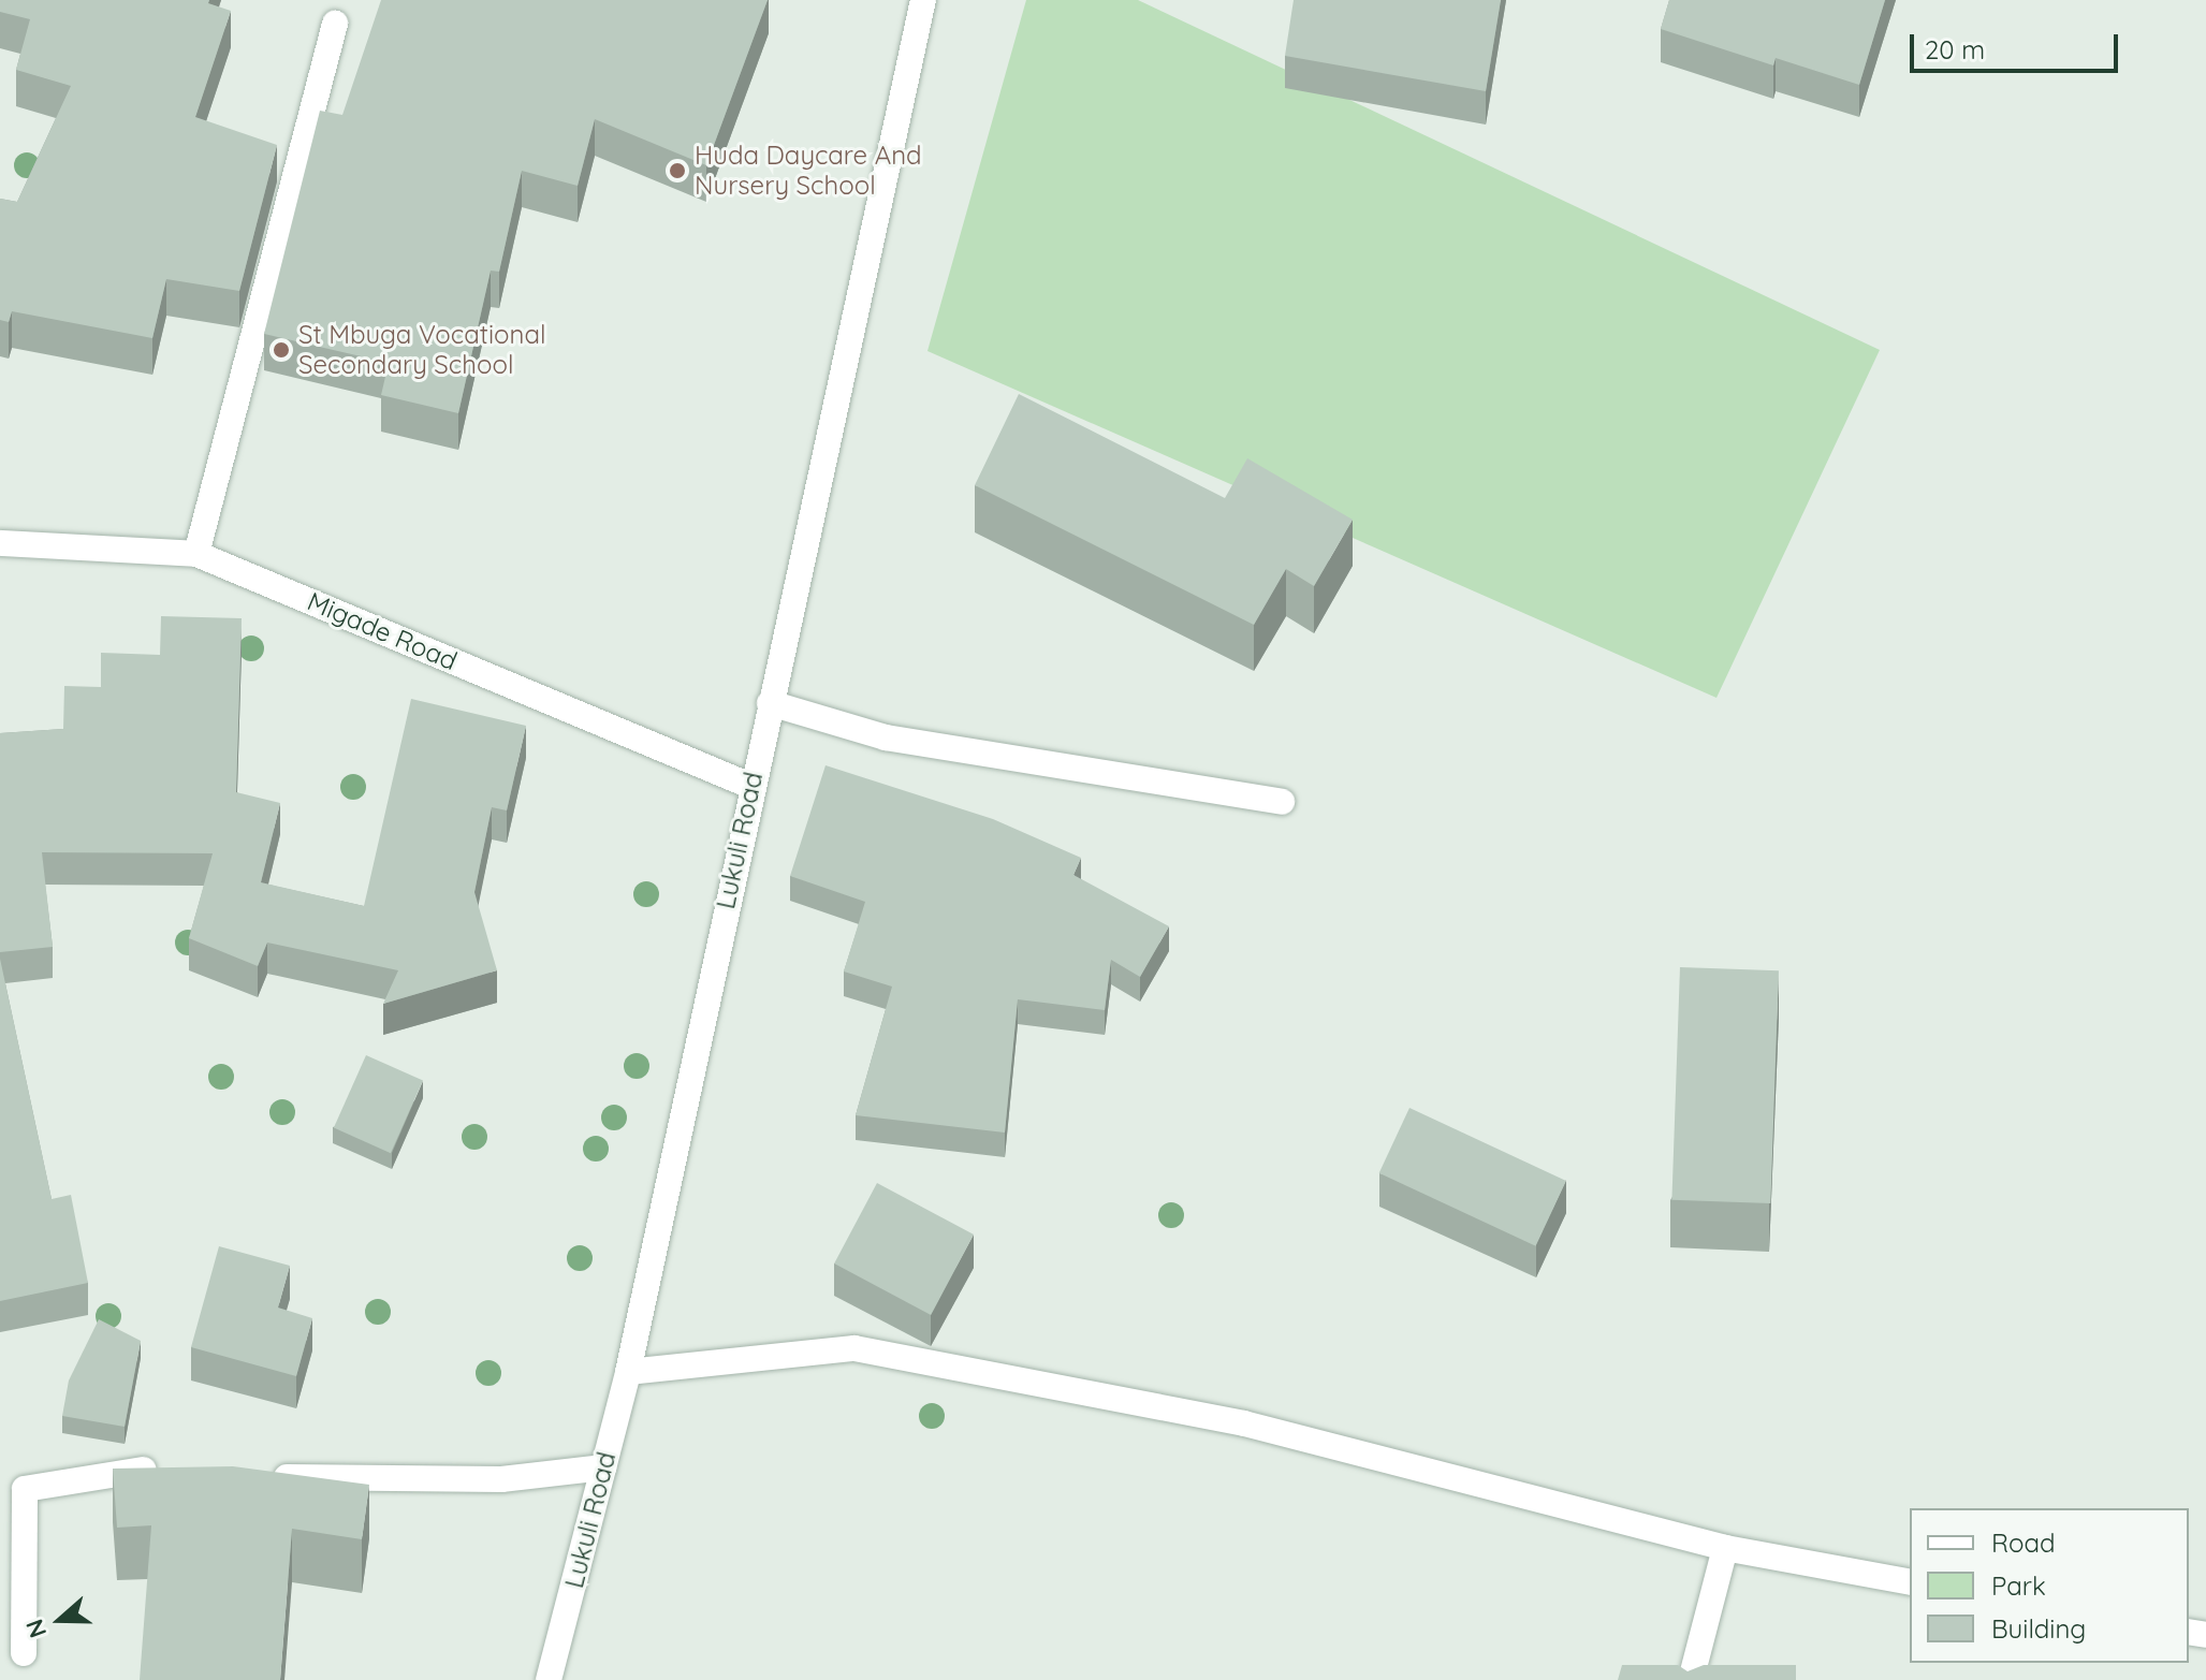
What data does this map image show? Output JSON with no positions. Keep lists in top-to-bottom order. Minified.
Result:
{"streets":{"street":["Migade Road","Lukuli Road"]},"crossings":[["Migade Road","Lukuli Road"]],"places":["Huda Daycare And Nursery School","St Mbuga Vocational Secondary School"],"legend":["Road","Park","Building"],"scale_bar":"20 m","north":"left"}
